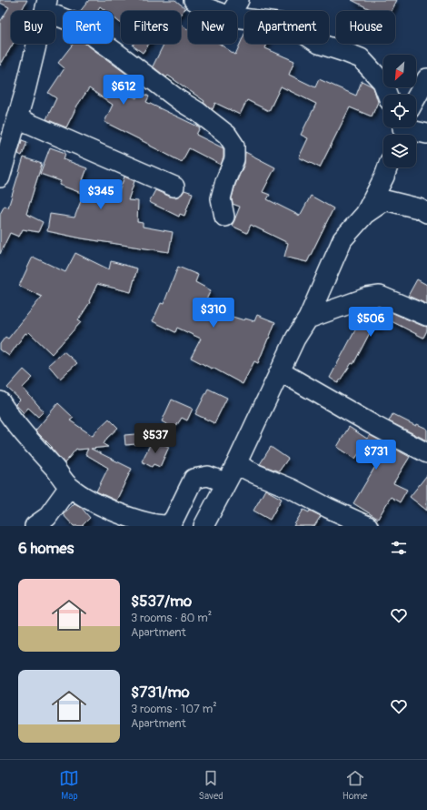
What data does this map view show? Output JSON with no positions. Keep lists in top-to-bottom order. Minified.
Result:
{"north":"bottom left","page":{"chip":["Buy","Rent","Filters","New","Apartment","House"],"price":["$612","$345","$310","$506","$537","$731"],"heading":"6 homes","list":[{"name":"$537/mo","note":"3 rooms · 80 m² · Apartment"},{"name":"$731/mo","note":"3 rooms · 107 m² · Apartment"}],"tabs":["Map","Saved","Home"]}}
